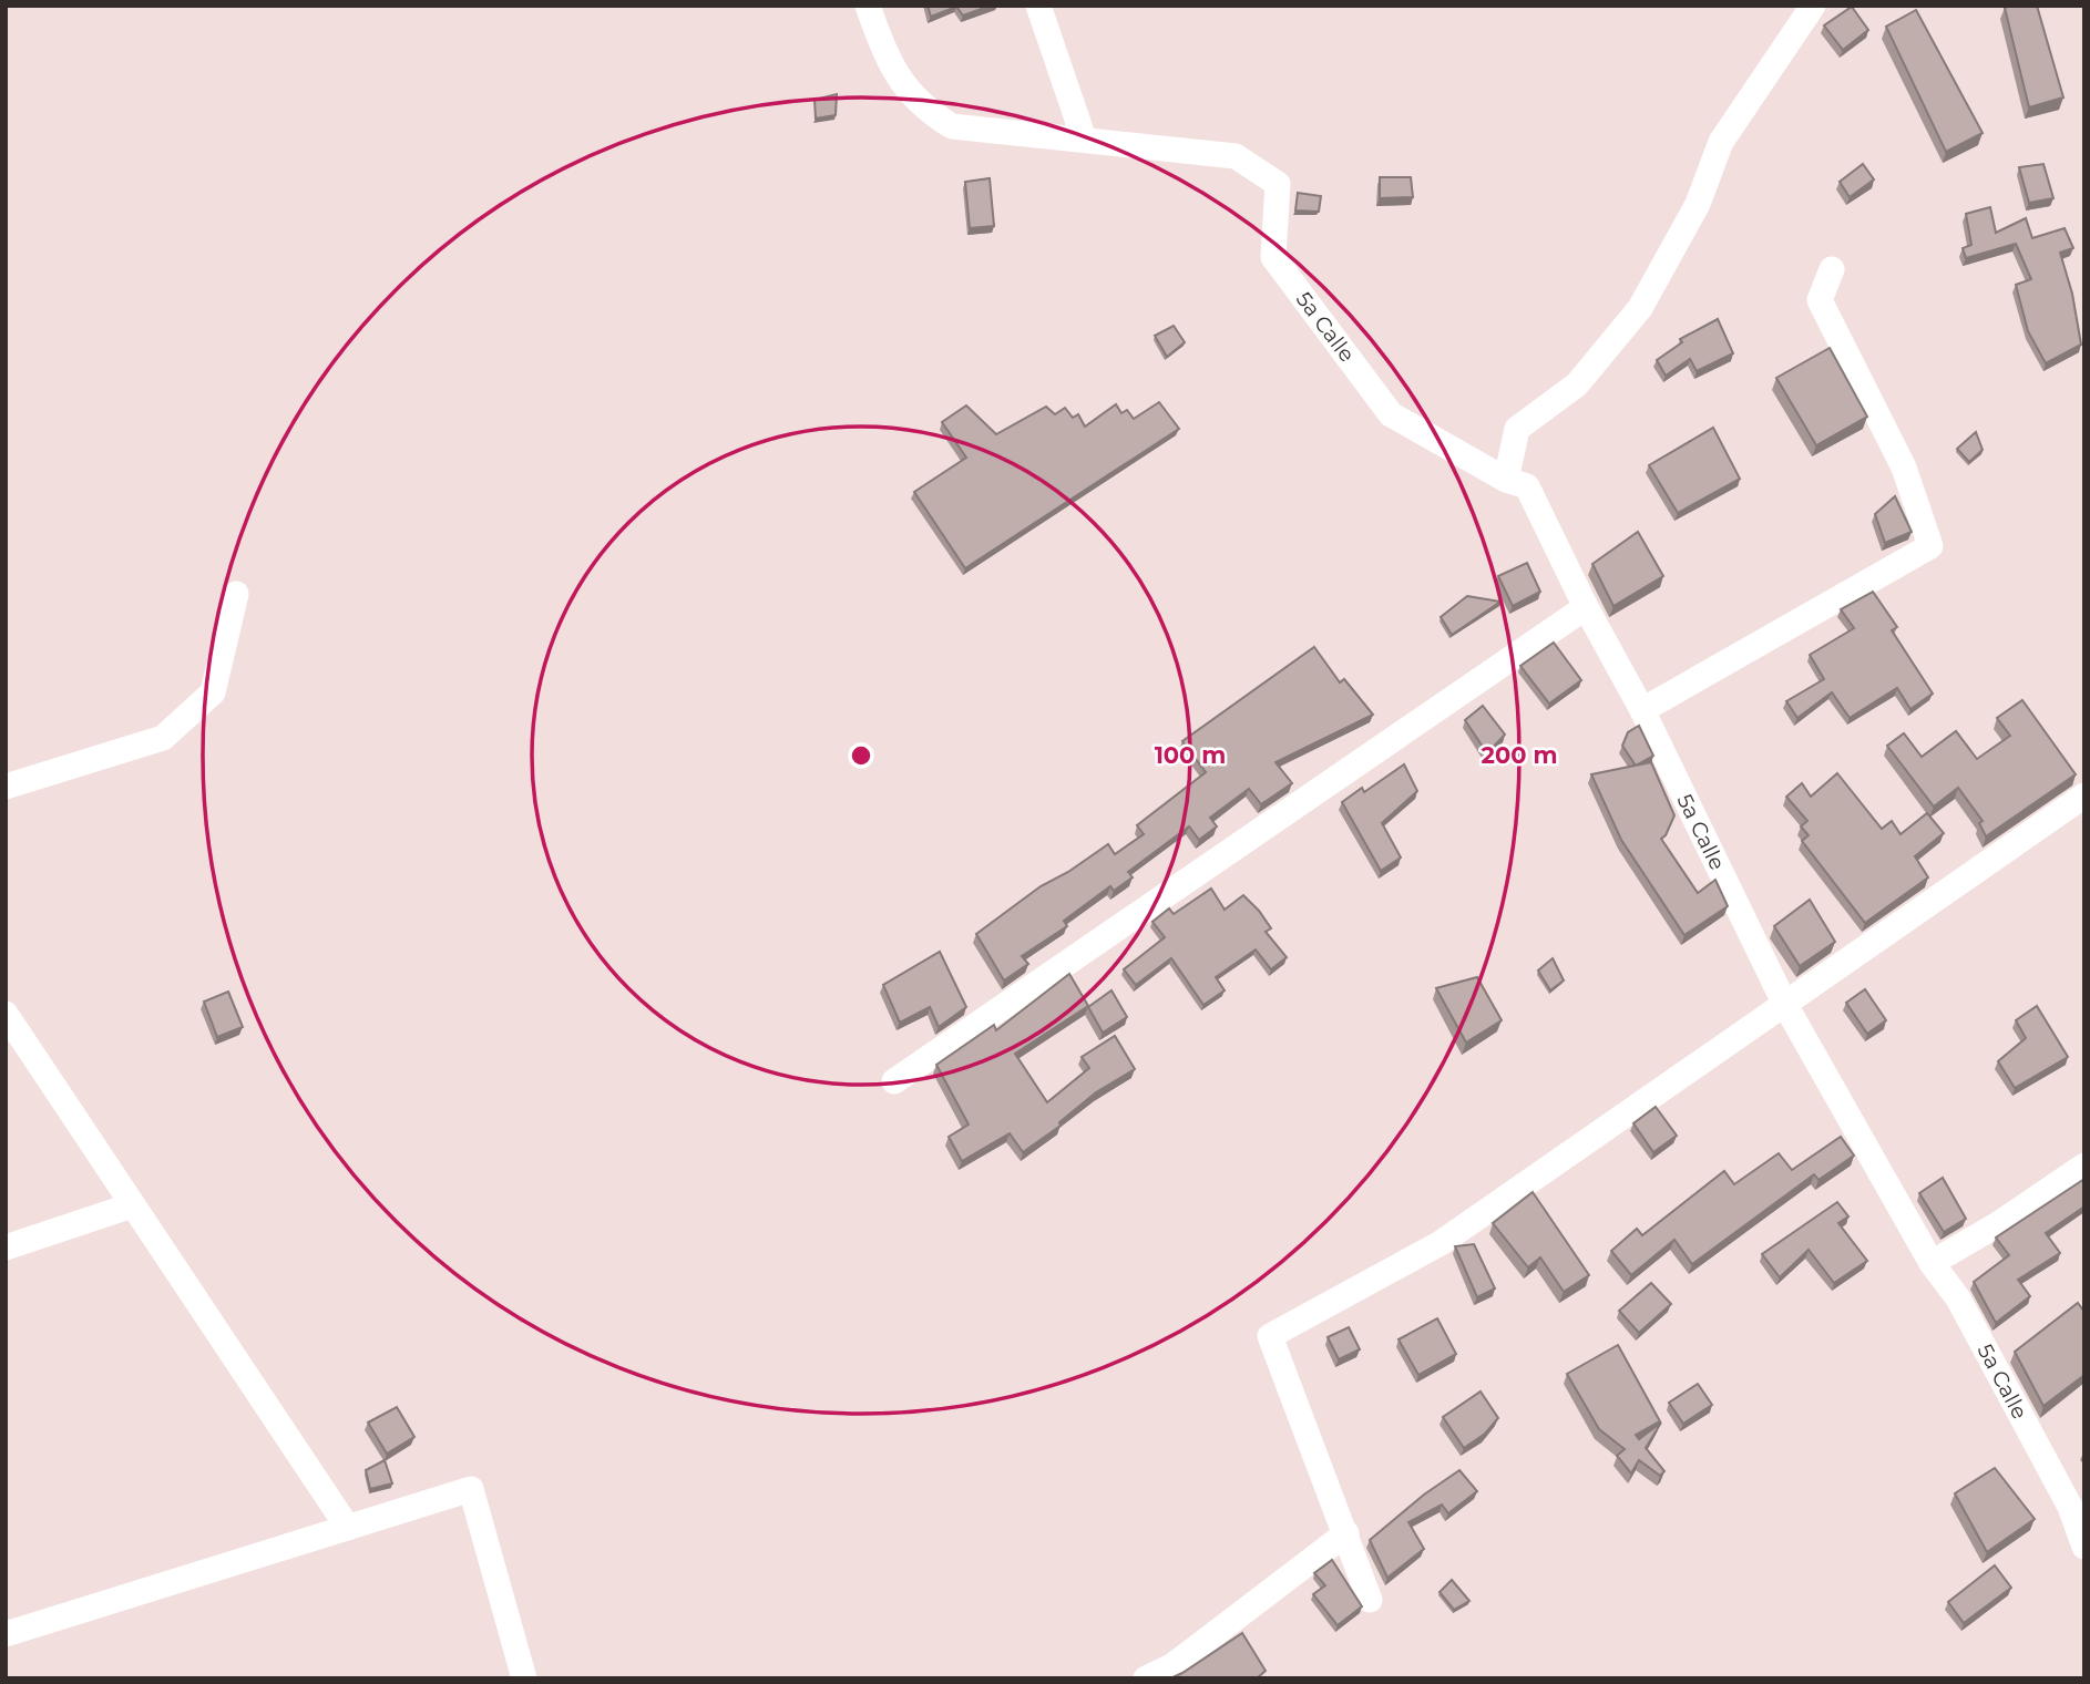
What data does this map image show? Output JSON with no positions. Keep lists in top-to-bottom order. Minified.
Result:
{"streets":{"street":["5a Calle"]},"rings":["100 m","200 m"]}
